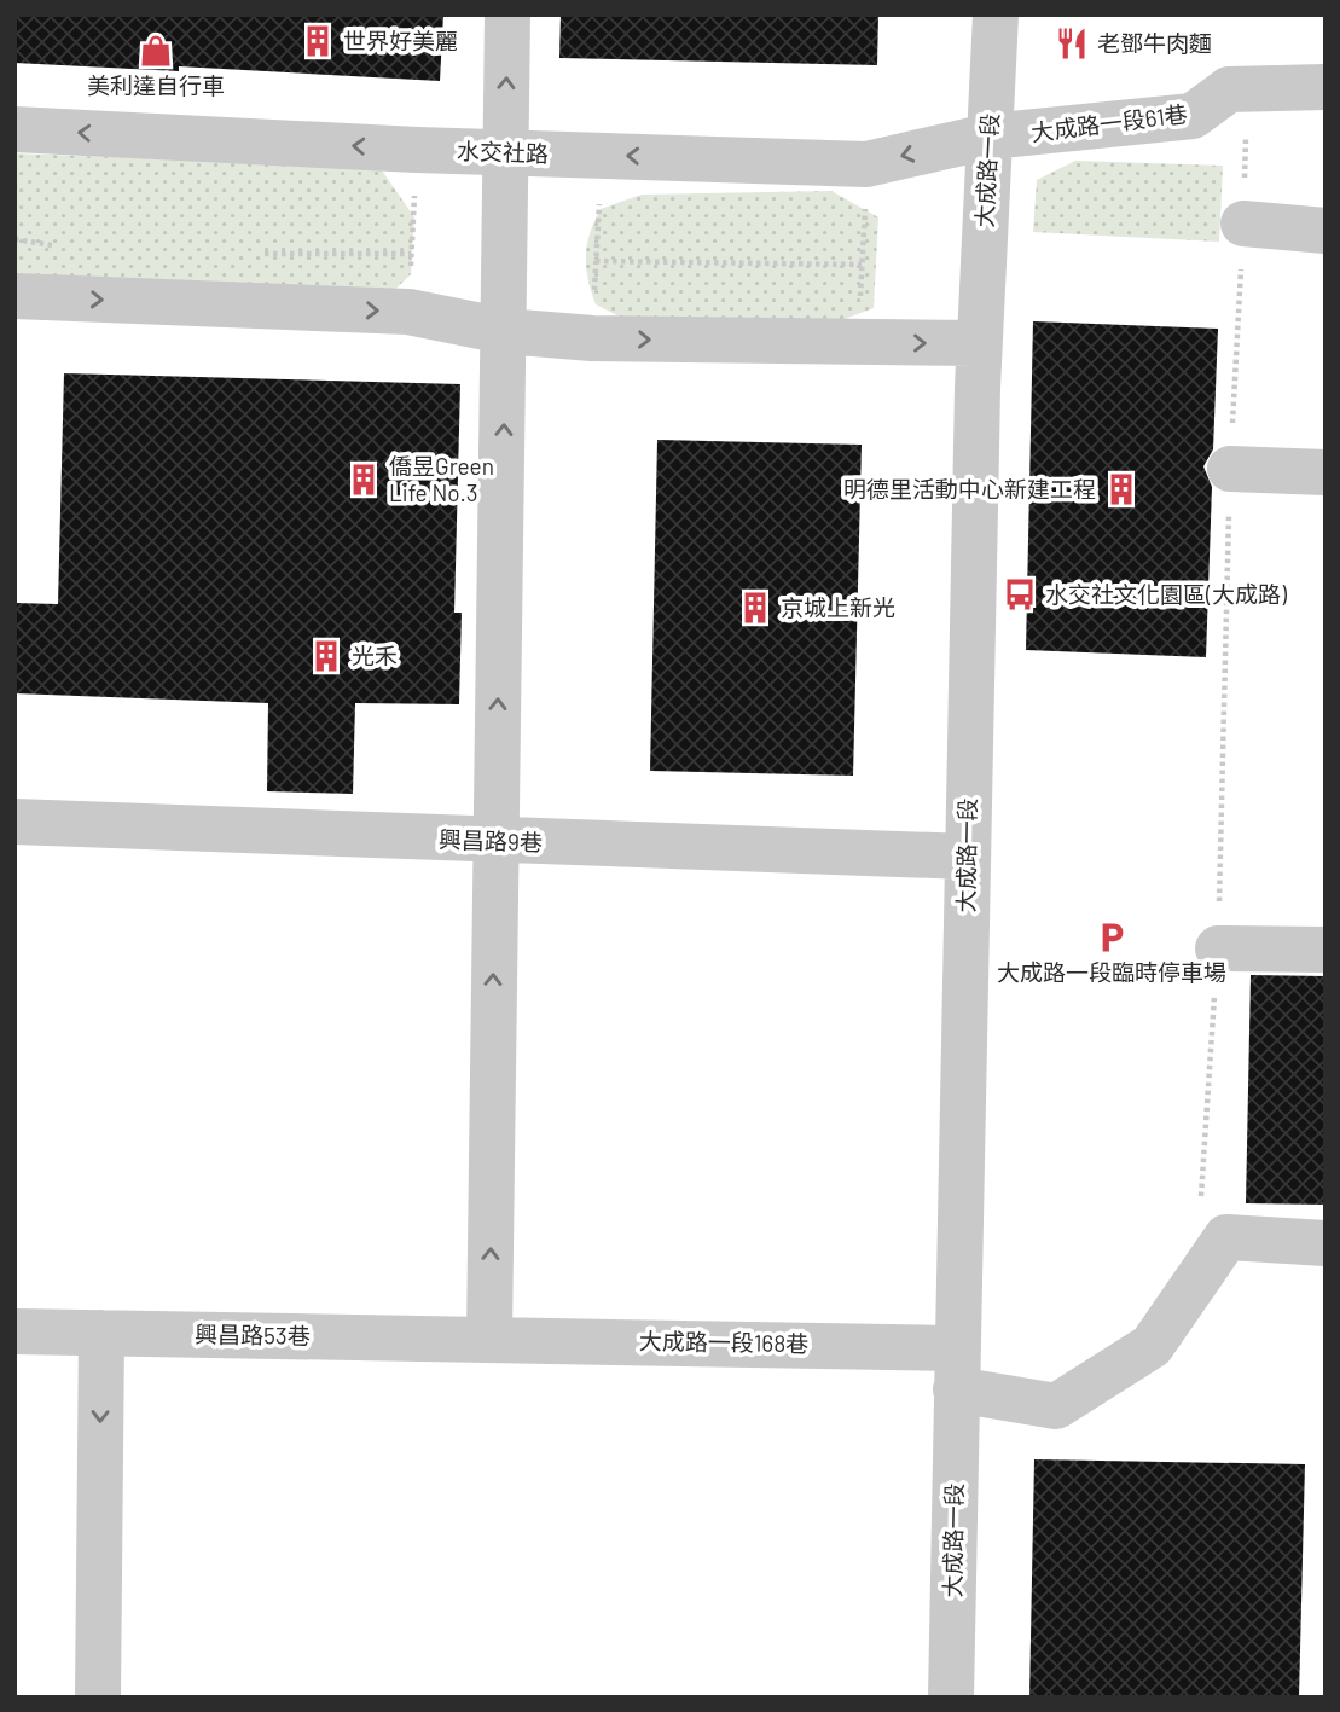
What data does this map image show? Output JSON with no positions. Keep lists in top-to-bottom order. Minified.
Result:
{"streets":{"street":["大成路一段61巷","水交社路","大成路一段","興昌路9巷","興昌路53巷","大成路一段168巷"]},"crossings":[["大成路一段61巷","水交社路"],["大成路一段61巷","大成路一段"],["水交社路","大成路一段"],["大成路一段","興昌路9巷"],["大成路一段","大成路一段168巷"],["興昌路53巷","大成路一段168巷"]],"places":{"building":["世界好美麗","僑昱Green Life No.3","明德里活動中心新建工程","京城上新光","光禾"],"restaurant":["老鄧牛肉麵"],"shop":["美利達自行車"],"bus stop":["水交社文化園區(大成路)"],"parking":["大成路一段臨時停車場"]}}
